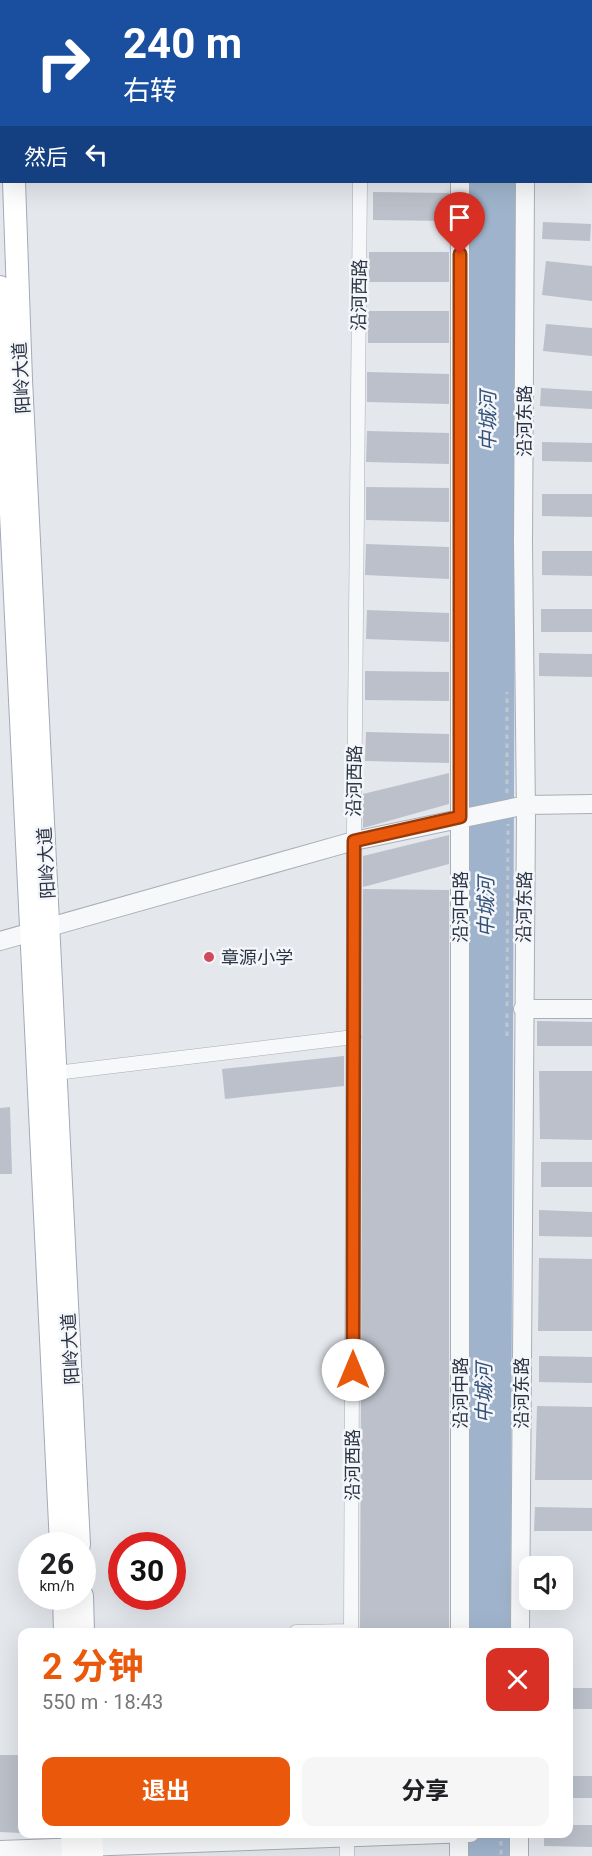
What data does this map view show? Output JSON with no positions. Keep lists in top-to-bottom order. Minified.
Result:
{"streets":{"main road":["阳岭大道"],"street":["沿河西路","沿河东路","沿河中路"]},"water":["中城河"],"places":["章源小学"],"page":{"turn":["240 m","右转"],"then":"然后","speed":"26 km/h","limit":"30","heading":["2 分钟","550 m · 18:43"],"buttons":["退出","分享"]}}
